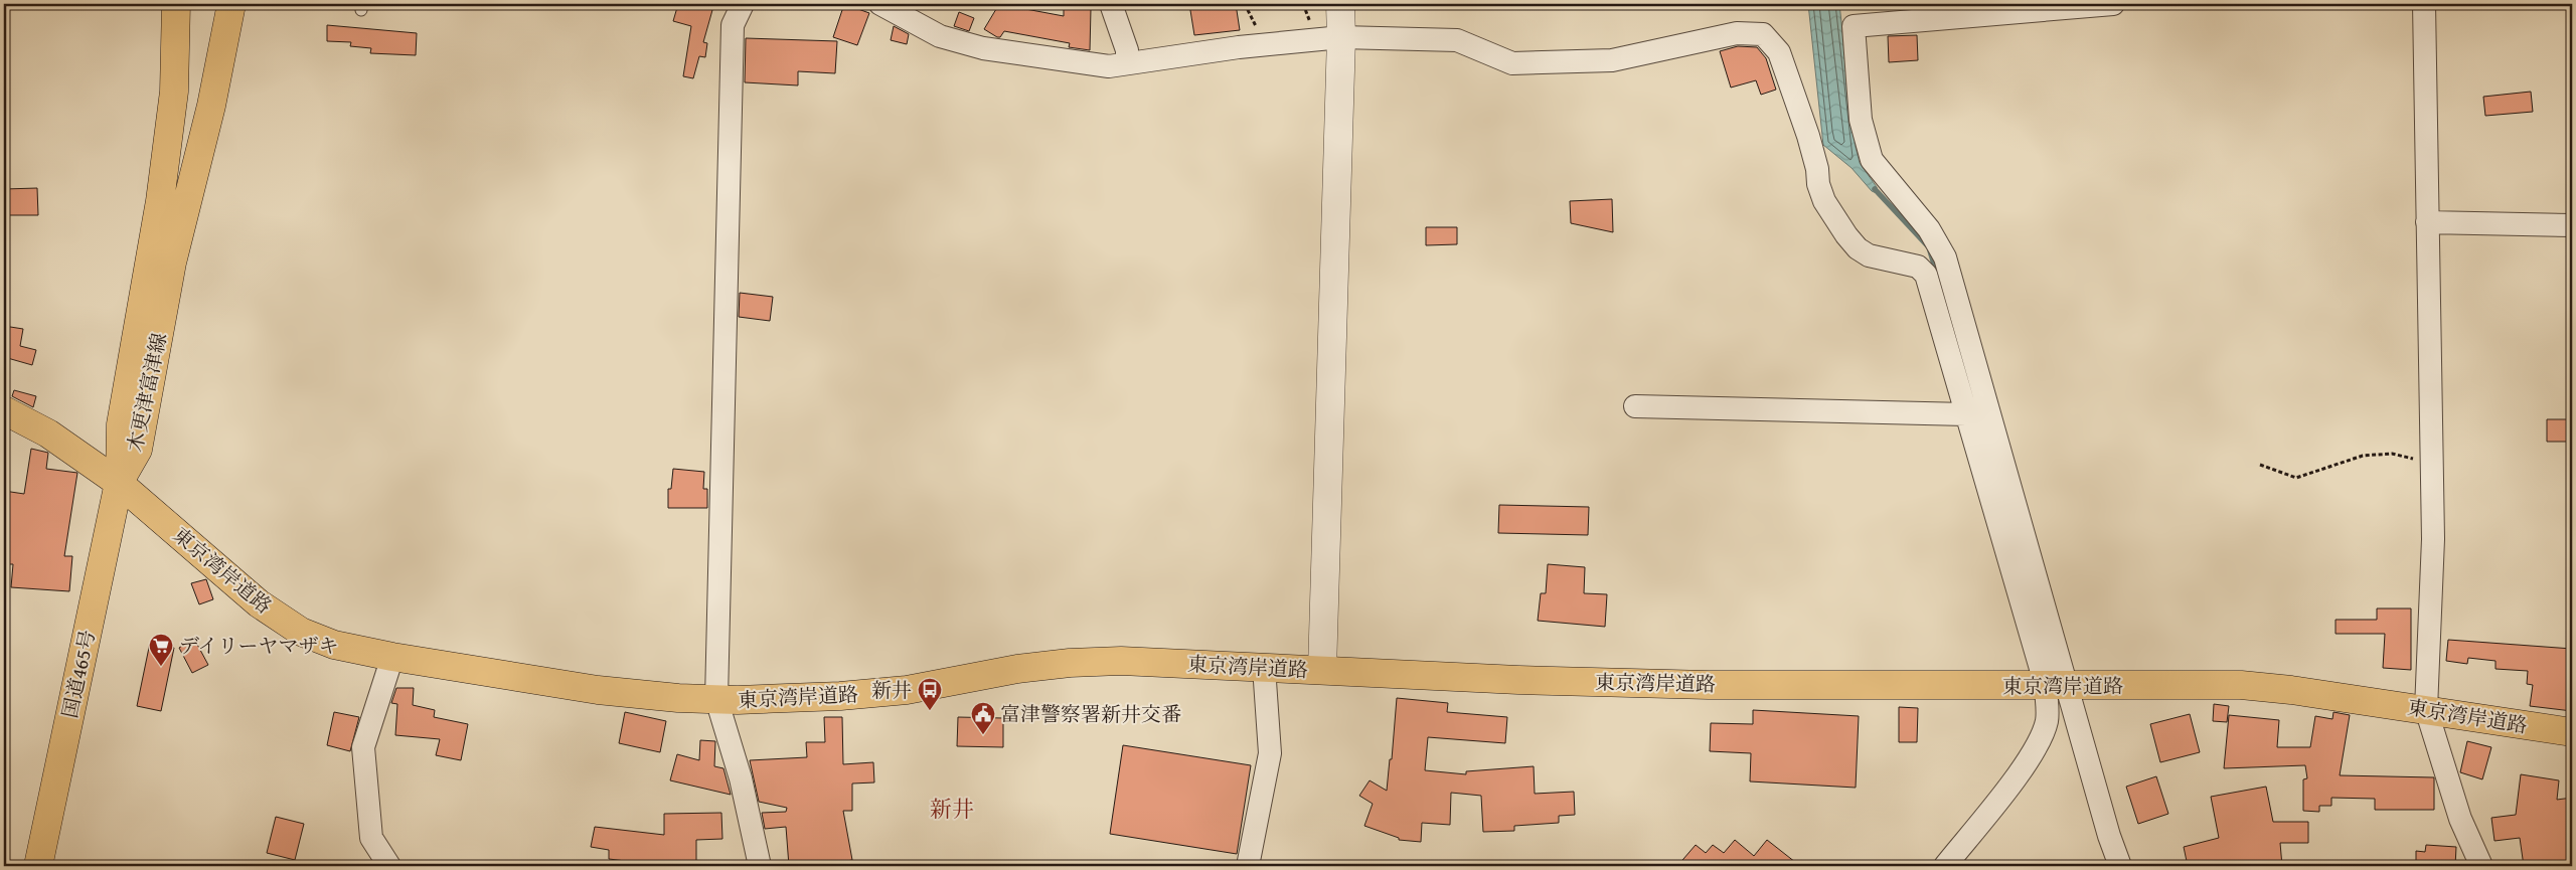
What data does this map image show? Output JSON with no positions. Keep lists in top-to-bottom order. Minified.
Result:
{"streets":{"main road":["木更津富津線","東京湾岸道路","国道465号"]},"crossings":[["木更津富津線","東京湾岸道路"],["木更津富津線","国道465号"],["東京湾岸道路","国道465号"]],"districts":["新井"],"places":{"supermarket":["デイリーヤマザキ"],"bus stop":["新井"],"public building":["富津警察署新井交番"]}}
